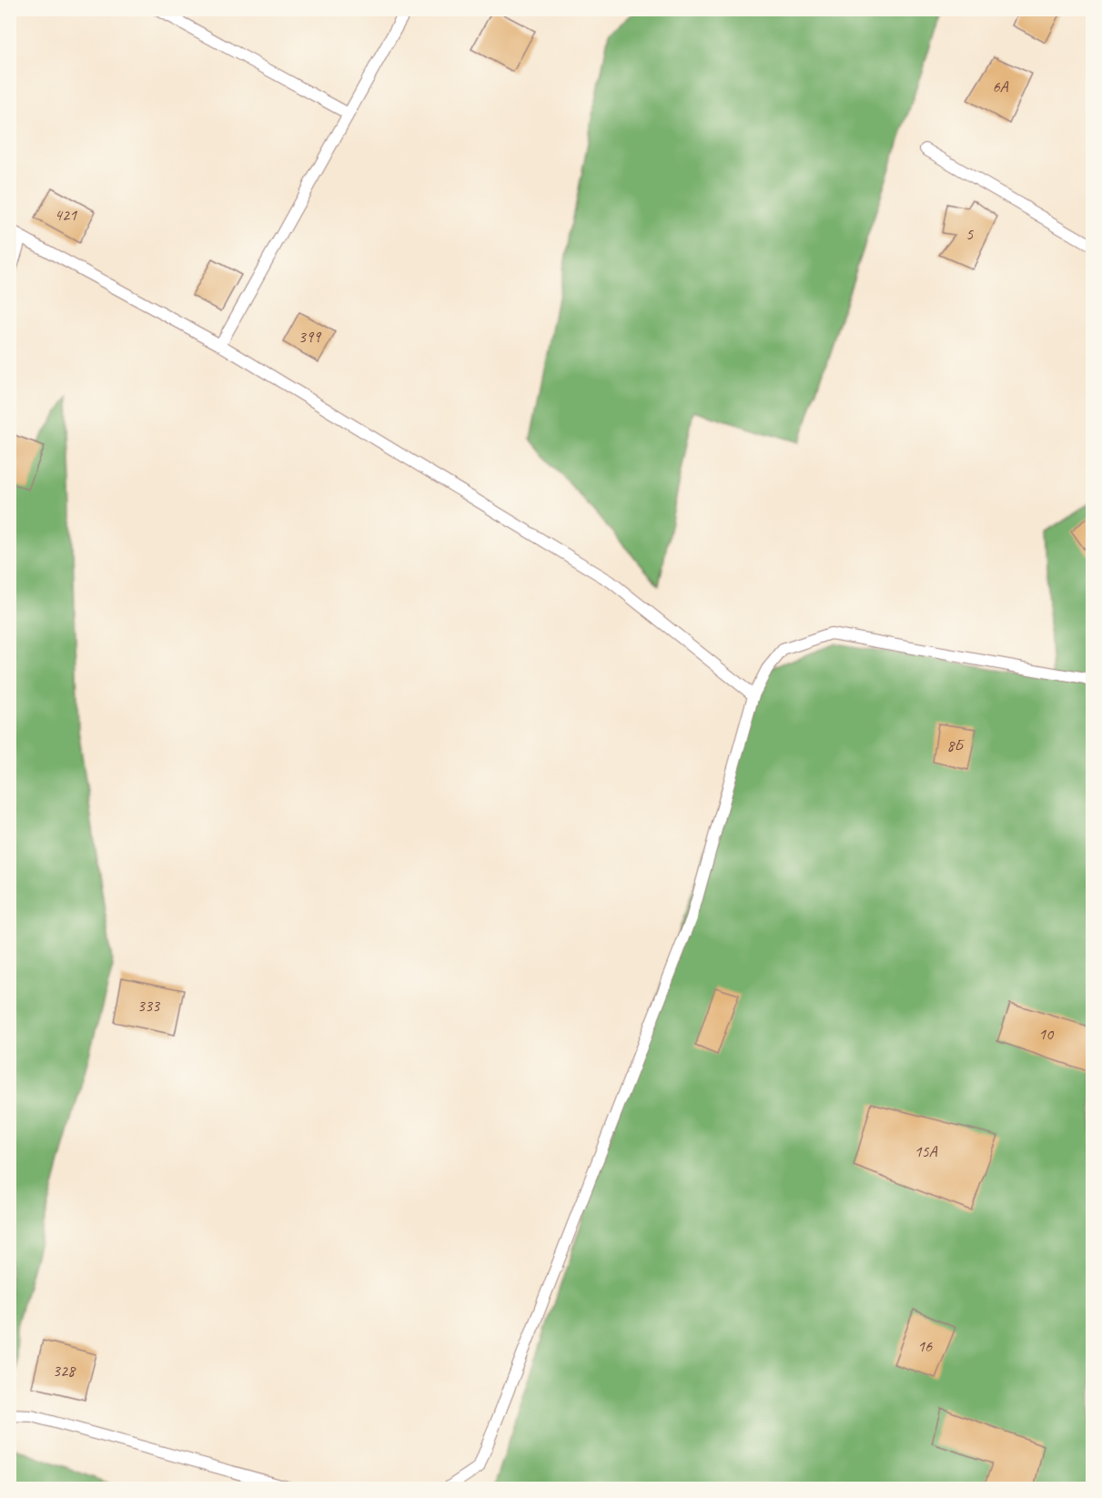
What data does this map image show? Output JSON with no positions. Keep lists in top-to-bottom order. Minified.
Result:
{"house_numbers":["6А","421","5","399","8Б","333","10","15А","16","328"]}
